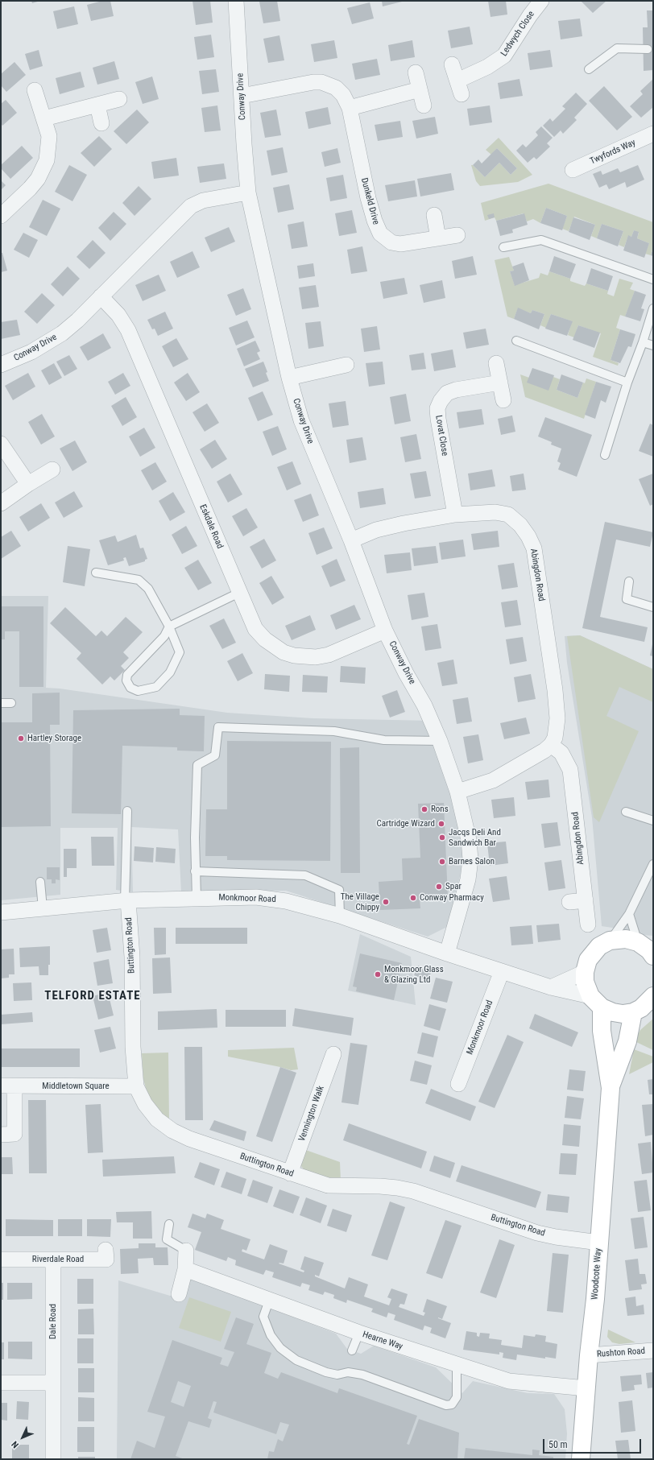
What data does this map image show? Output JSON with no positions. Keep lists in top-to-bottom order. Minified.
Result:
{"streets":{"street":["Ledwych Close","Conway Drive","Twyfords Way","Dunkeld Drive","Lovat Close","Eskdale Road","Abingdon Road","Monkmoor Road","Buttington Road","Middletown Square","Vennington Walk","Riverdale Road","Woodcote Way","Dale Road","Hearne Way","Rushton Road"]},"crossings":[["Conway Drive","Dunkeld Drive"],["Conway Drive","Eskdale Road"],["Conway Drive","Abingdon Road"],["Conway Drive","Monkmoor Road"],["Lovat Close","Abingdon Road"],["Monkmoor Road","Buttington Road"],["Monkmoor Road","Woodcote Way"],["Buttington Road","Middletown Square"],["Buttington Road","Vennington Walk"],["Buttington Road","Woodcote Way"],["Riverdale Road","Dale Road"],["Woodcote Way","Hearne Way"],["Woodcote Way","Rushton Road"]],"districts":["TELFORD ESTATE"],"places":["Hartley Storage","Rons","Cartridge Wizard","Jacqs Deli And Sandwich Bar","Barnes Salon","Spar","Conway Pharmacy","The Village Chippy","Monkmoor Glass & Glazing Ltd"],"scale_bar":"50 m","north":"bottom left"}
